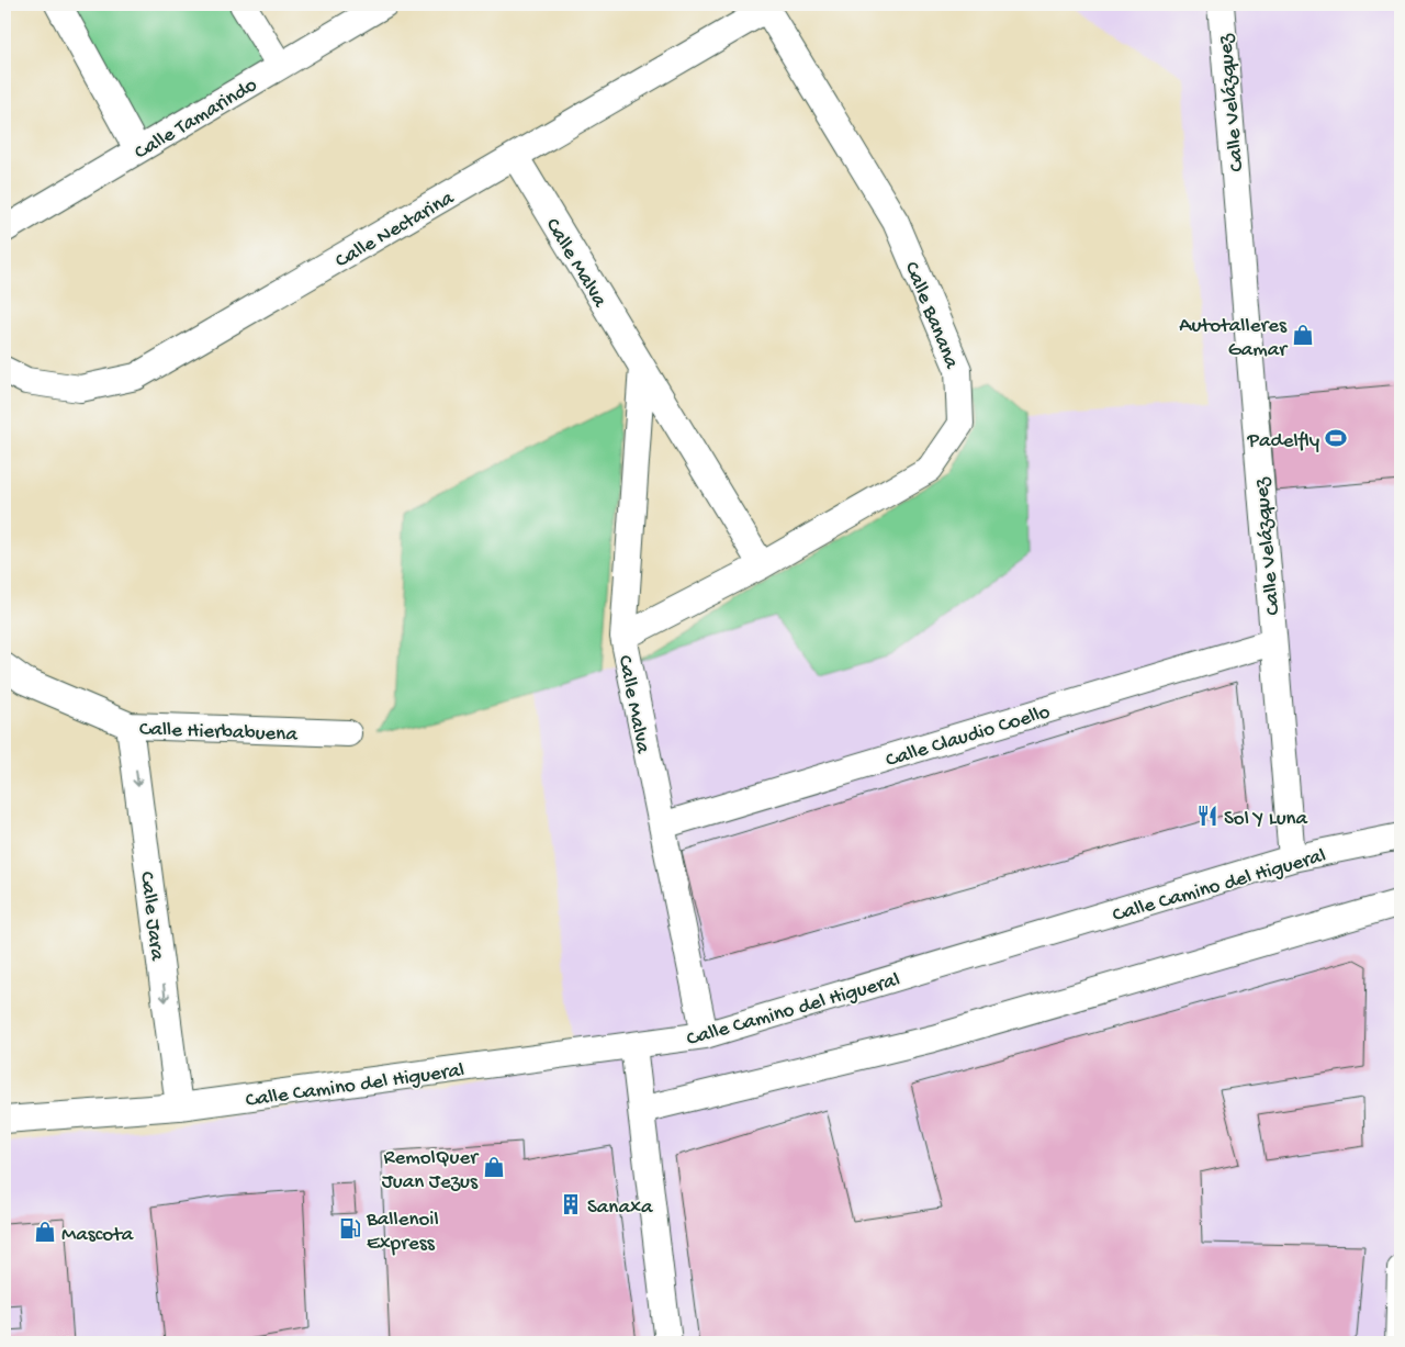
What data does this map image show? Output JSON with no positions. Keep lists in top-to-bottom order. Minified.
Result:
{"streets":{"street":["Calle Velázquez","Calle Tamarindo","Calle Nectarina","Calle Malva","Calle Banana","Calle Hierbabuena","Calle Claudio Coello","Calle Camino del Higueral","Calle Jara"]},"crossings":[["Calle Velázquez","Calle Claudio Coello"],["Calle Velázquez","Calle Camino del Higueral"],["Calle Nectarina","Calle Malva"],["Calle Nectarina","Calle Banana"],["Calle Malva","Calle Banana"],["Calle Malva","Calle Claudio Coello"],["Calle Malva","Calle Camino del Higueral"],["Calle Hierbabuena","Calle Jara"],["Calle Camino del Higueral","Calle Jara"]],"one_way":["Calle Jara"],"places":{"shop":["Autotalleres Gamar","RemolQuer Juan Jezus","Mascota"],"sports":["Padelfly"],"restaurant":["Sol Y Luna"],"building":["Sanaxa"],"fuel station":["Ballenoil Express"]}}
